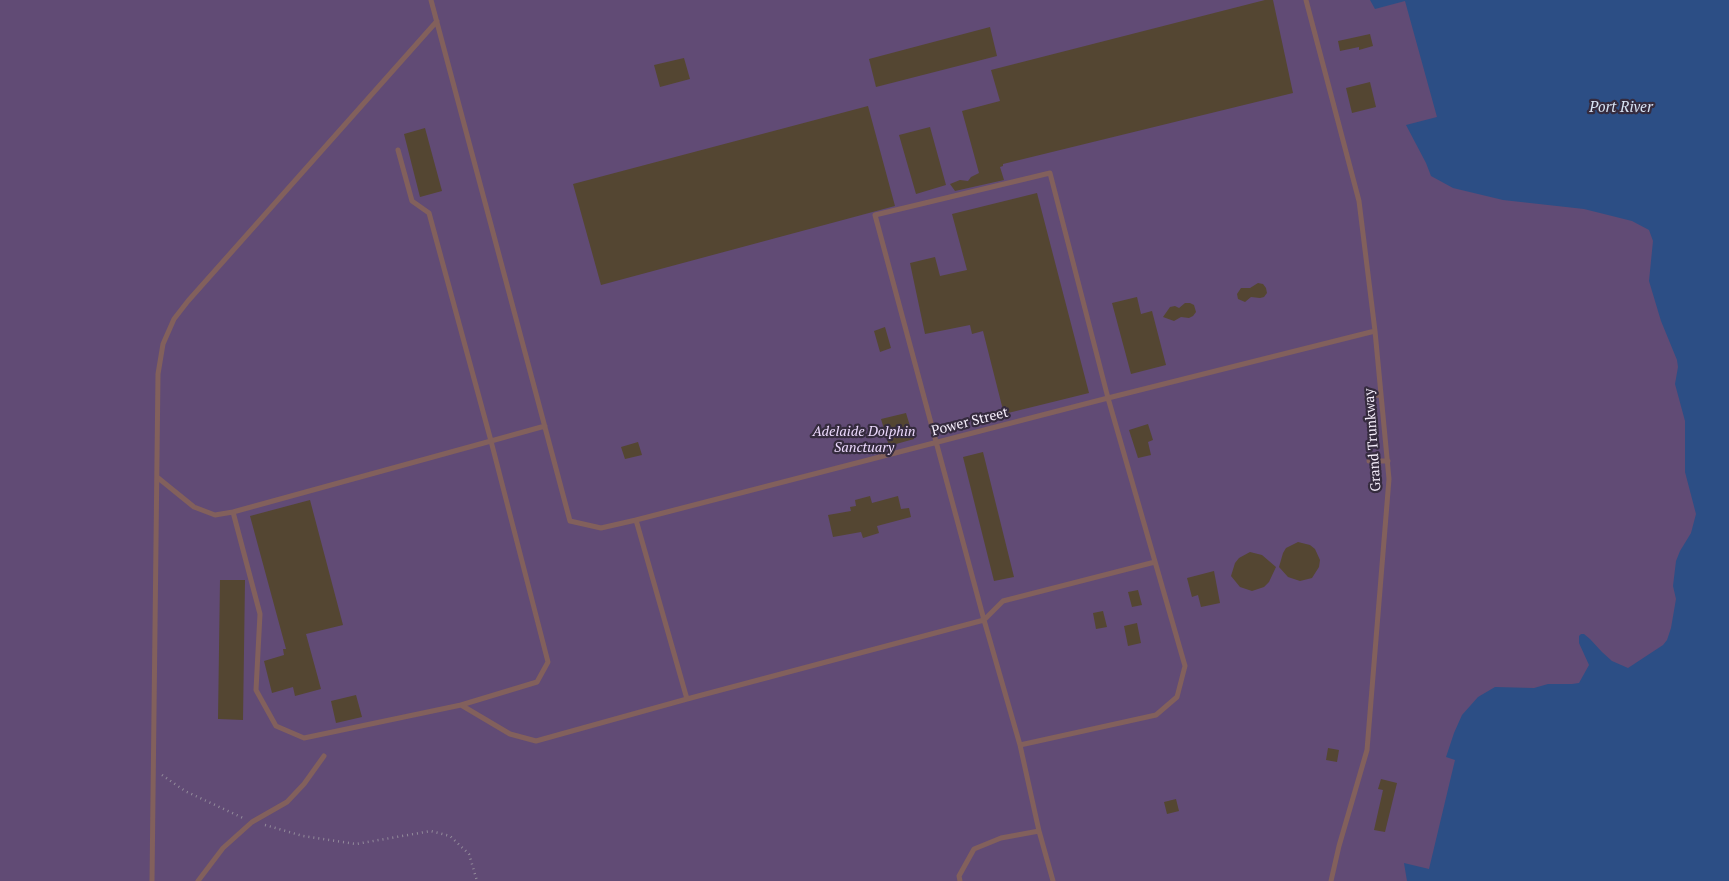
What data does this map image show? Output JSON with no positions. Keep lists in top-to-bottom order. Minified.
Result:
{"streets":{"lane":["Power Street","Grand Trunkway"]},"crossings":[["Power Street","Grand Trunkway"]],"water":["Port River"],"parks":["Adelaide Dolphin Sanctuary"]}
